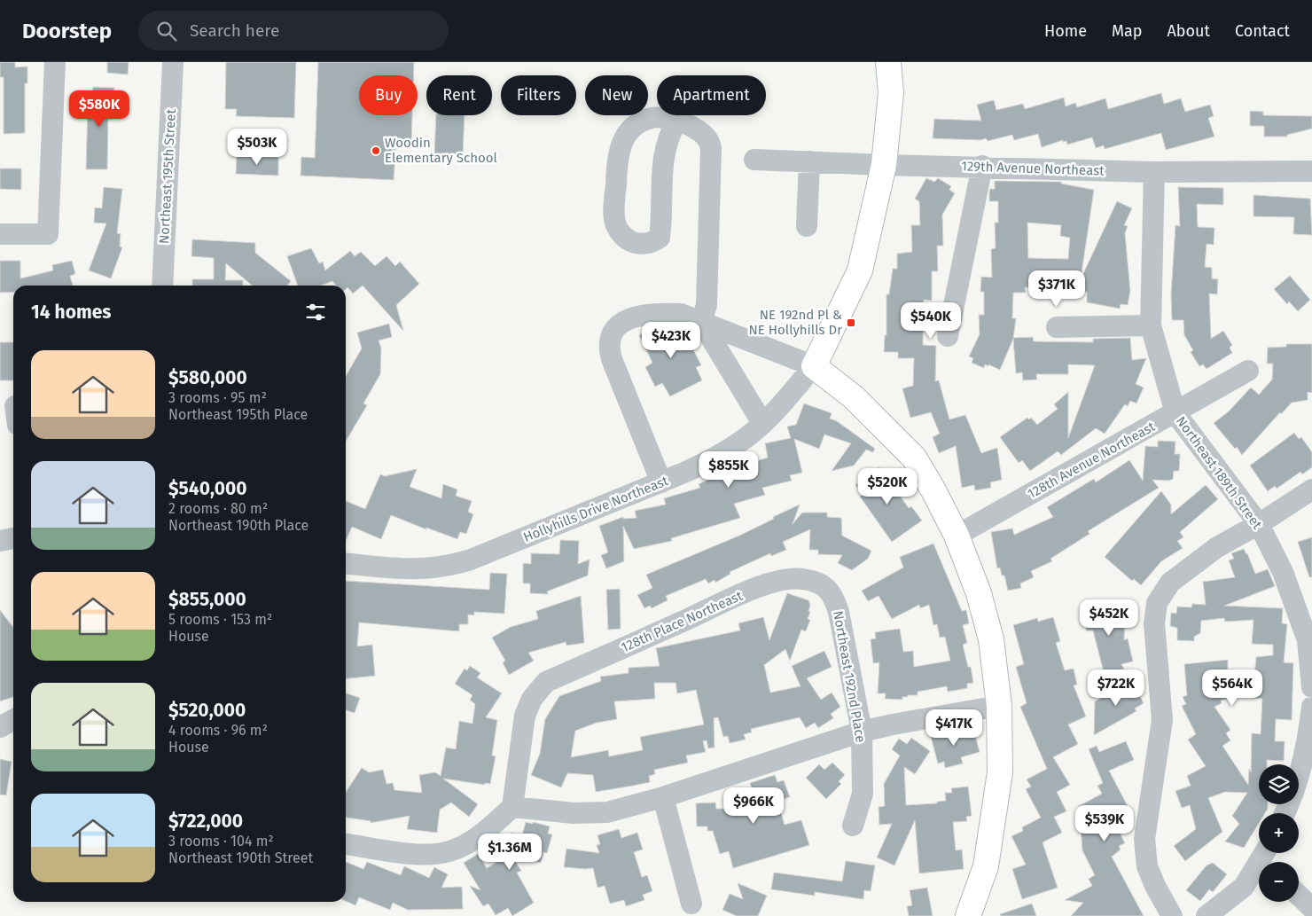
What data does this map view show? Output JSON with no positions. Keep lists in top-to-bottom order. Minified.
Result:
{"streets":{"street":["129th Avenue Northeast","Northeast 195th Street","128th Avenue Northeast","Northeast 189th Street","Hollyhills Drive Northeast","128th Place Northeast","Northeast 192nd Place"]},"crossings":[["129th Avenue Northeast","Northeast 189th Street"],["128th Avenue Northeast","Northeast 189th Street"],["128th Place Northeast","Northeast 192nd Place"]],"places":{"other":["Woodin Elementary School"],"transit":["NE 192nd Pl & NE Hollyhills Dr"]},"page":{"header":"Doorstep","search":"Search here","nav":["Home","Map","About","Contact"],"chip":["Buy","Rent","Filters","New","Apartment"],"price":["$580K","$503K","$371K","$540K","$423K","$855K","$520K","$452K","$722K","$564K","$417K","$966K","$539K","$1.36M"],"heading":"14 homes","list":[{"name":"$580,000","note":"3 rooms · 95 m² · Northeast 195th Place"},{"name":"$540,000","note":"2 rooms · 80 m² · Northeast 190th Place"},{"name":"$855,000","note":"5 rooms · 153 m² · House"},{"name":"$520,000","note":"4 rooms · 96 m² · House"},{"name":"$722,000","note":"3 rooms · 104 m² · Northeast 190th Street"}],"map_buttons":["+","−"]}}
